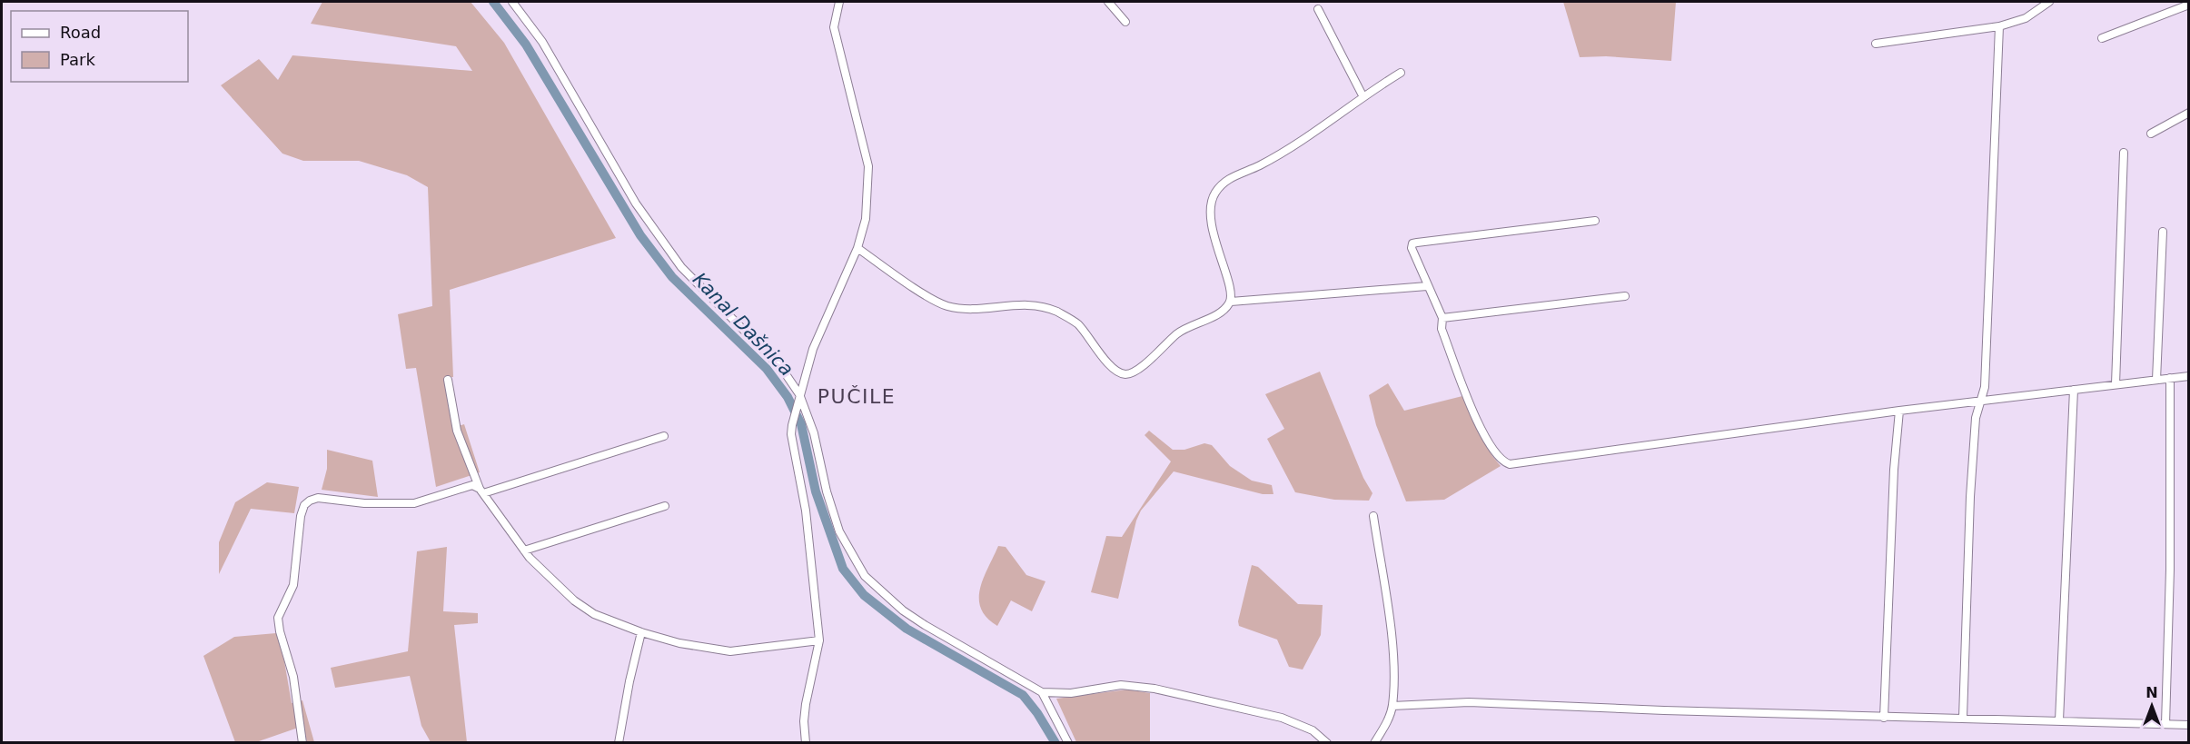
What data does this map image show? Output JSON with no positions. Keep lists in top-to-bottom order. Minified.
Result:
{"districts":["PUČILE"],"water":["Kanal Dašnica"],"legend":["Road","Park"],"north":"top"}
